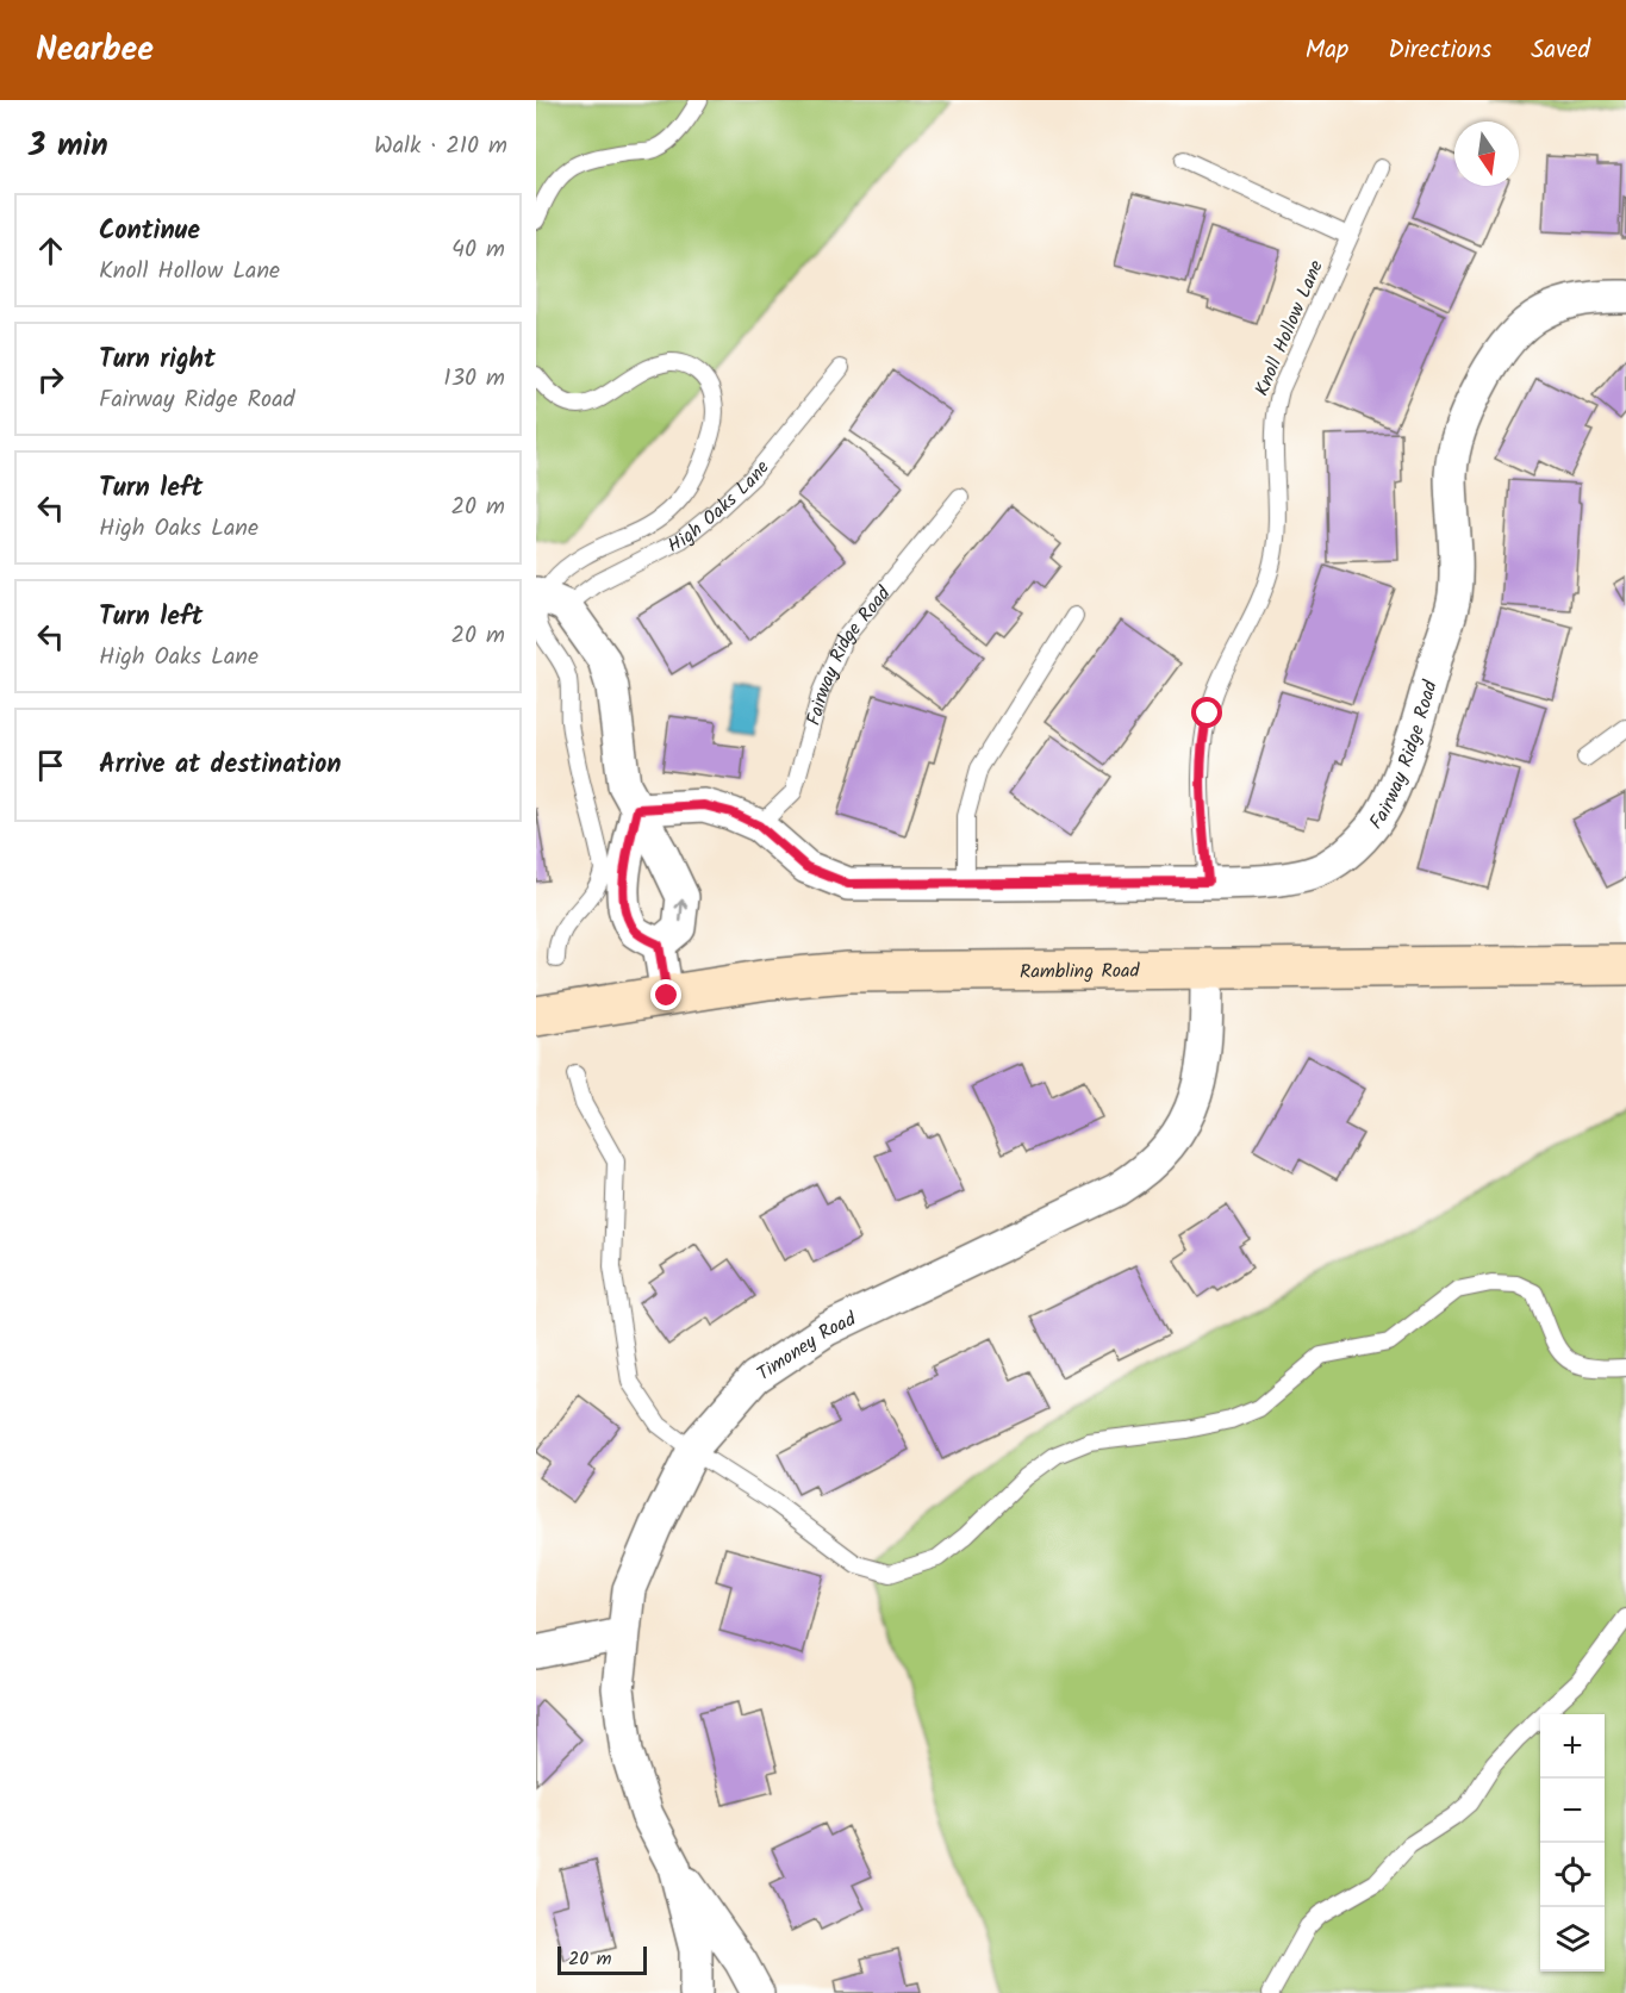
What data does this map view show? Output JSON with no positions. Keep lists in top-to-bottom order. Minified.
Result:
{"streets":{"street":["Fairway Ridge Road","Rambling Road","Timoney Road"],"lane":["Knoll Hollow Lane","High Oaks Lane"]},"crossings":[["Knoll Hollow Lane","Fairway Ridge Road"],["Rambling Road","Timoney Road"]],"scale_bar":"20 m","north":"bottom","page":{"header":"Nearbee","nav":["Map","Directions","Saved"],"heading":["3 min","Walk · 210 m"],"list":[["Continue","Knoll Hollow Lane","40 m"],["Turn right","Fairway Ridge Road","130 m"],["Turn left","High Oaks Lane","20 m"],["Turn left","High Oaks Lane","20 m"],"Arrive at destination"],"map_buttons":["+","−"],"scale":"20 m"}}
